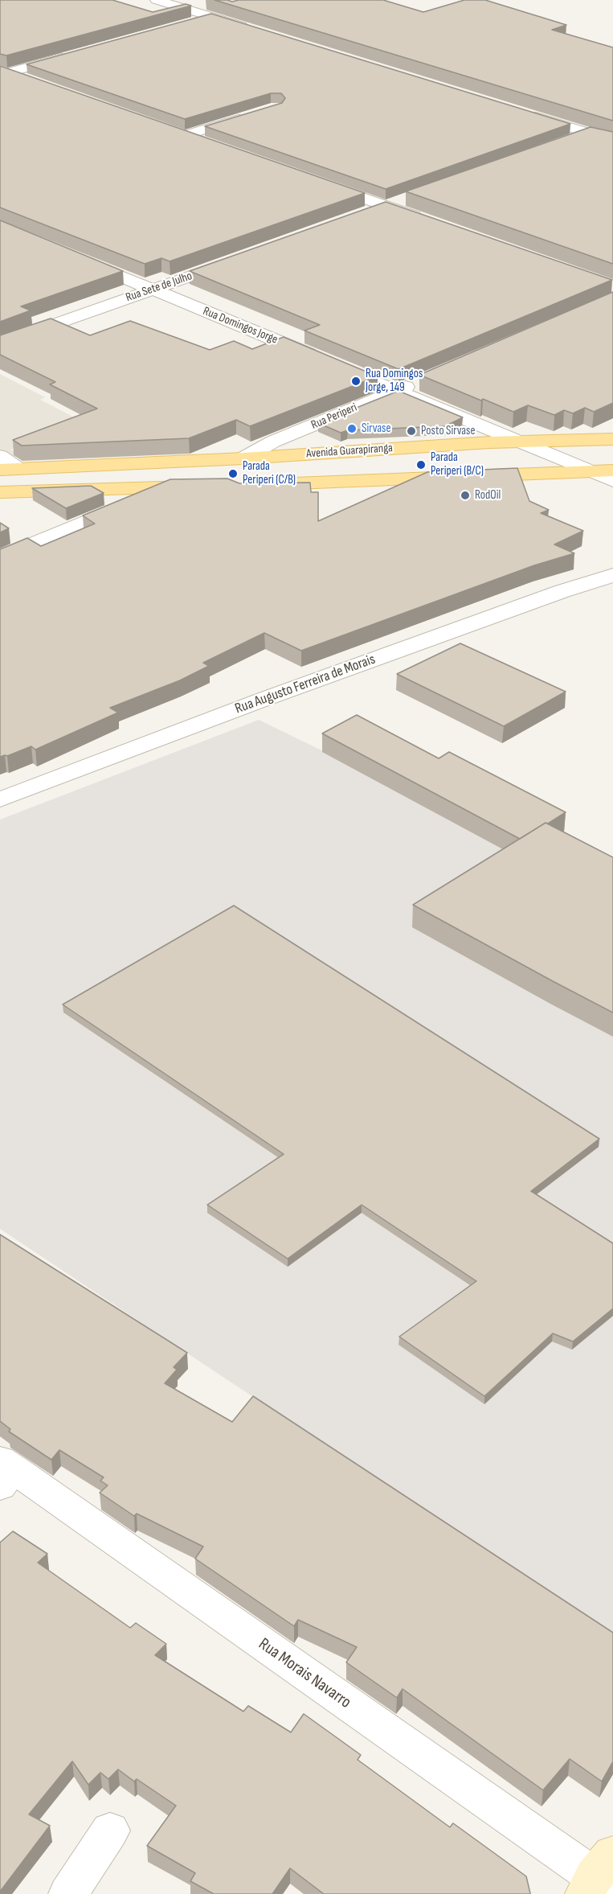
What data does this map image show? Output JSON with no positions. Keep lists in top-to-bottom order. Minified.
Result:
{"streets":{"main road":["Avenida Guarapiranga"],"street":["Rua Sete de Julho","Rua Domingos Jorge","Rua Periperi","Rua Augusto Ferreira de Morais","Rua Morais Navarro"]},"crossings":[["Rua Sete de Julho","Rua Domingos Jorge"],["Rua Domingos Jorge","Rua Periperi"],["Rua Domingos Jorge","Avenida Guarapiranga"],["Rua Periperi","Avenida Guarapiranga"]],"places":["Rua Domingos Jorge, 149","Sirvase","Posto Sirvase","Parada Periperi (B/C)","Parada Periperi (C/B)","RodOil"]}
